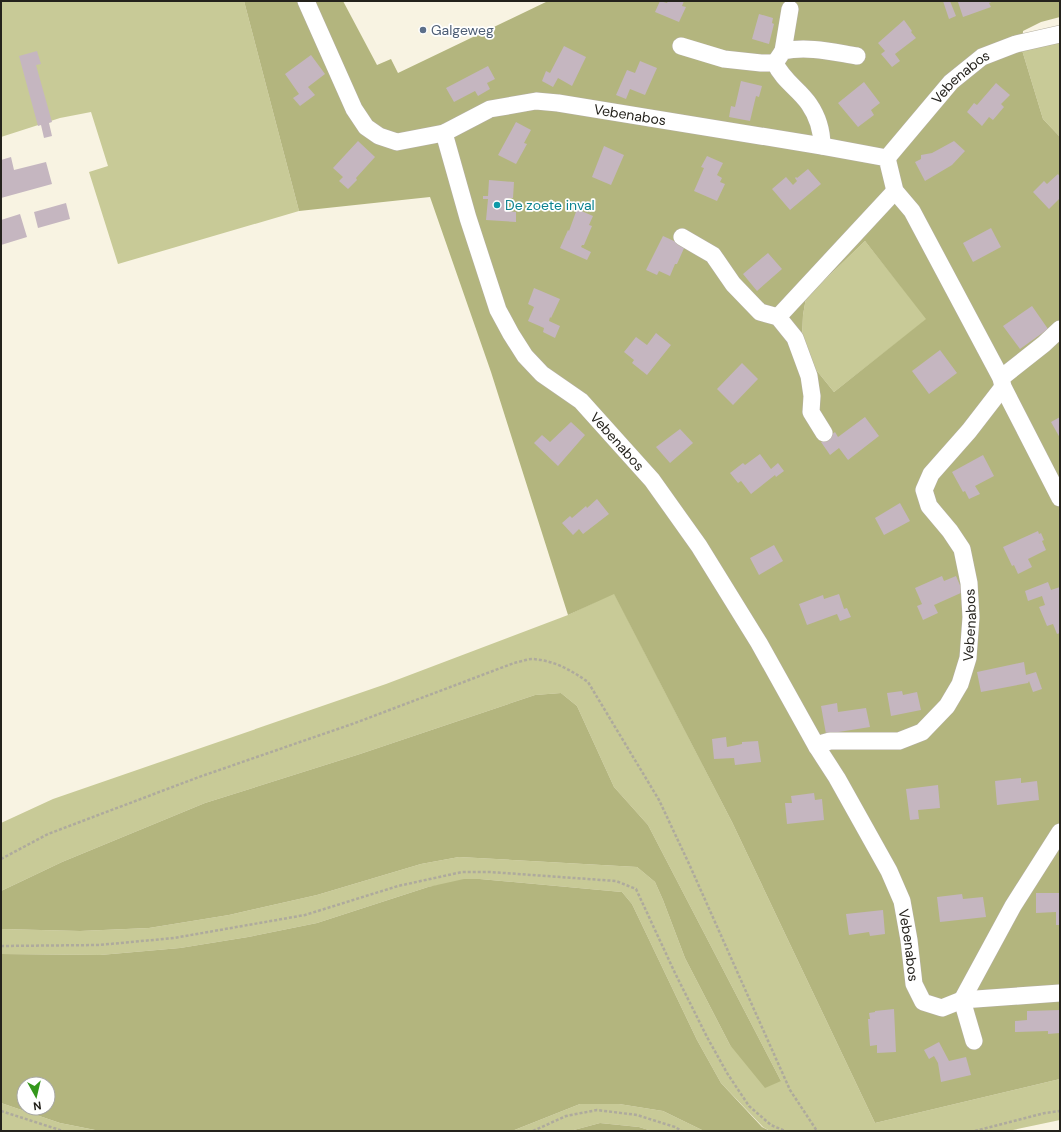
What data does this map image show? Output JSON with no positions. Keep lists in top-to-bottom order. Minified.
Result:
{"streets":{"street":["Vebenabos"]},"places":["Galgeweg","De zoete inval"],"north":"bottom"}
